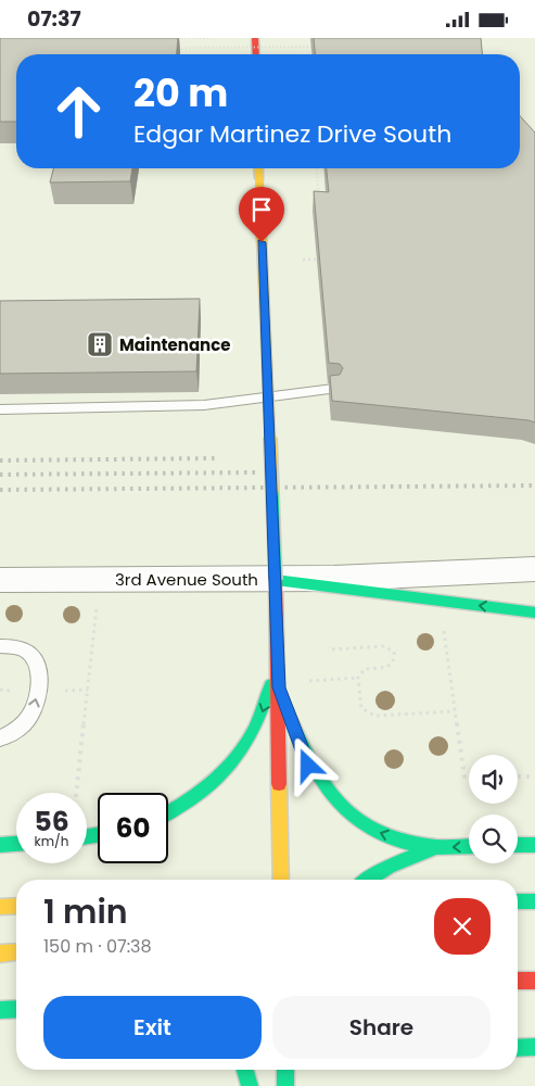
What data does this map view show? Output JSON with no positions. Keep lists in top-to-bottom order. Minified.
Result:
{"streets":{"street":["3rd Avenue South"]},"places":{"building":["Maintenance"]},"page":{"status":"07:37","turn":["20 m","Edgar Martinez Drive South"],"speed":"56 km/h","limit":"60","heading":["1 min","150 m · 07:38"],"buttons":["Exit","Share"]}}
